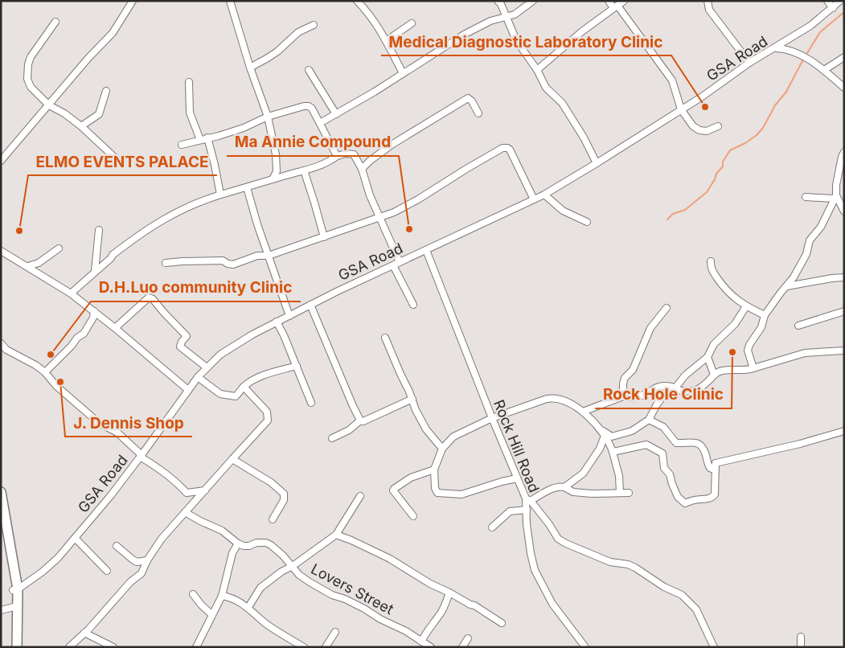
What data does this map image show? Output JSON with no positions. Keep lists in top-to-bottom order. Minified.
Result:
{"streets":{"street":["GSA Road","Rock Hill Road","Lovers Street"]},"crossings":[["GSA Road","Rock Hill Road"]],"places":["Medical Diagnostic Laboratory Clinic","Ma Annie Compound","ELMO EVENTS PALACE","Rock Hole Clinic","D.H.Luo community Clinic","J. Dennis Shop"]}
